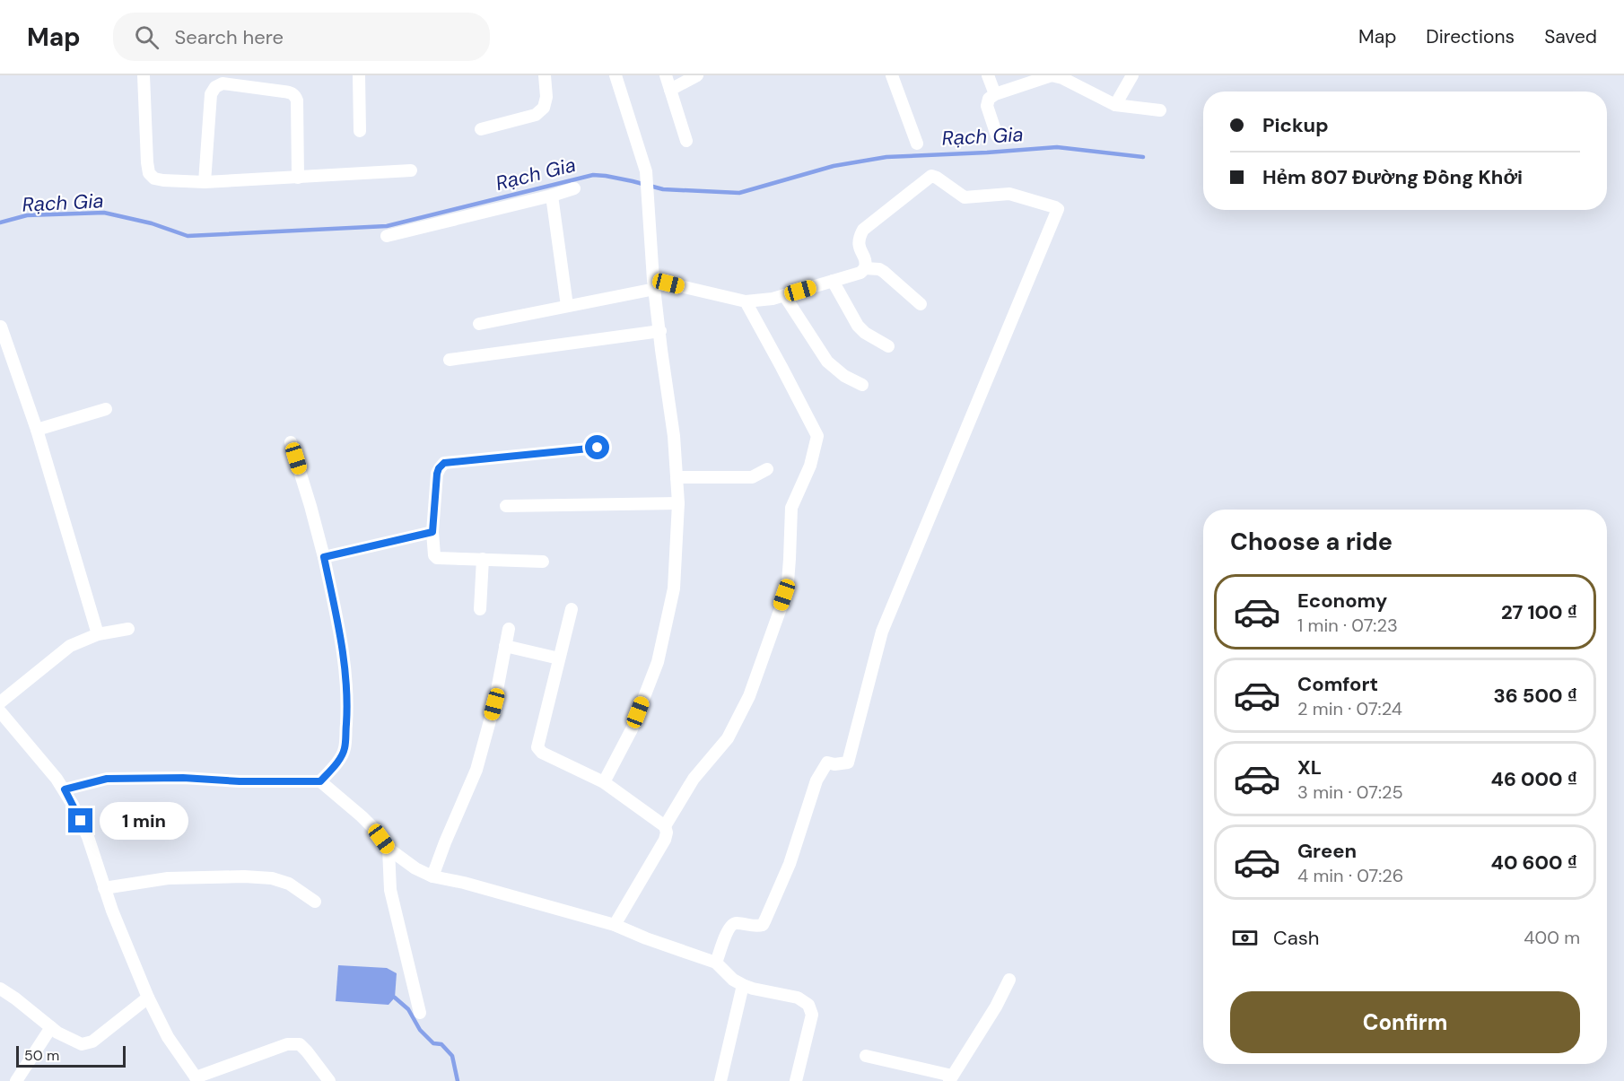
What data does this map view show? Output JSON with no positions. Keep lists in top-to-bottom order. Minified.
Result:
{"water":["Rạch Gia"],"scale_bar":"50 m","page":{"header":"Map","search":"Search here","nav":["Map","Directions","Saved"],"banner":["Pickup","Hẻm 807 Đường Đồng Khởi"],"heading":"Choose a ride","list":[{"name":"Economy","note":"1 min · 07:23","value":"27 100 ₫"},{"name":"Comfort","note":"2 min · 07:24","value":"36 500 ₫"},{"name":"XL","note":"3 min · 07:25","value":"46 000 ₫"},{"name":"Green","note":"4 min · 07:26","value":"40 600 ₫"}],"bubble":"1 min","pay":["Cash","400 m"],"buttons":"Confirm","scale":"50 m"}}
